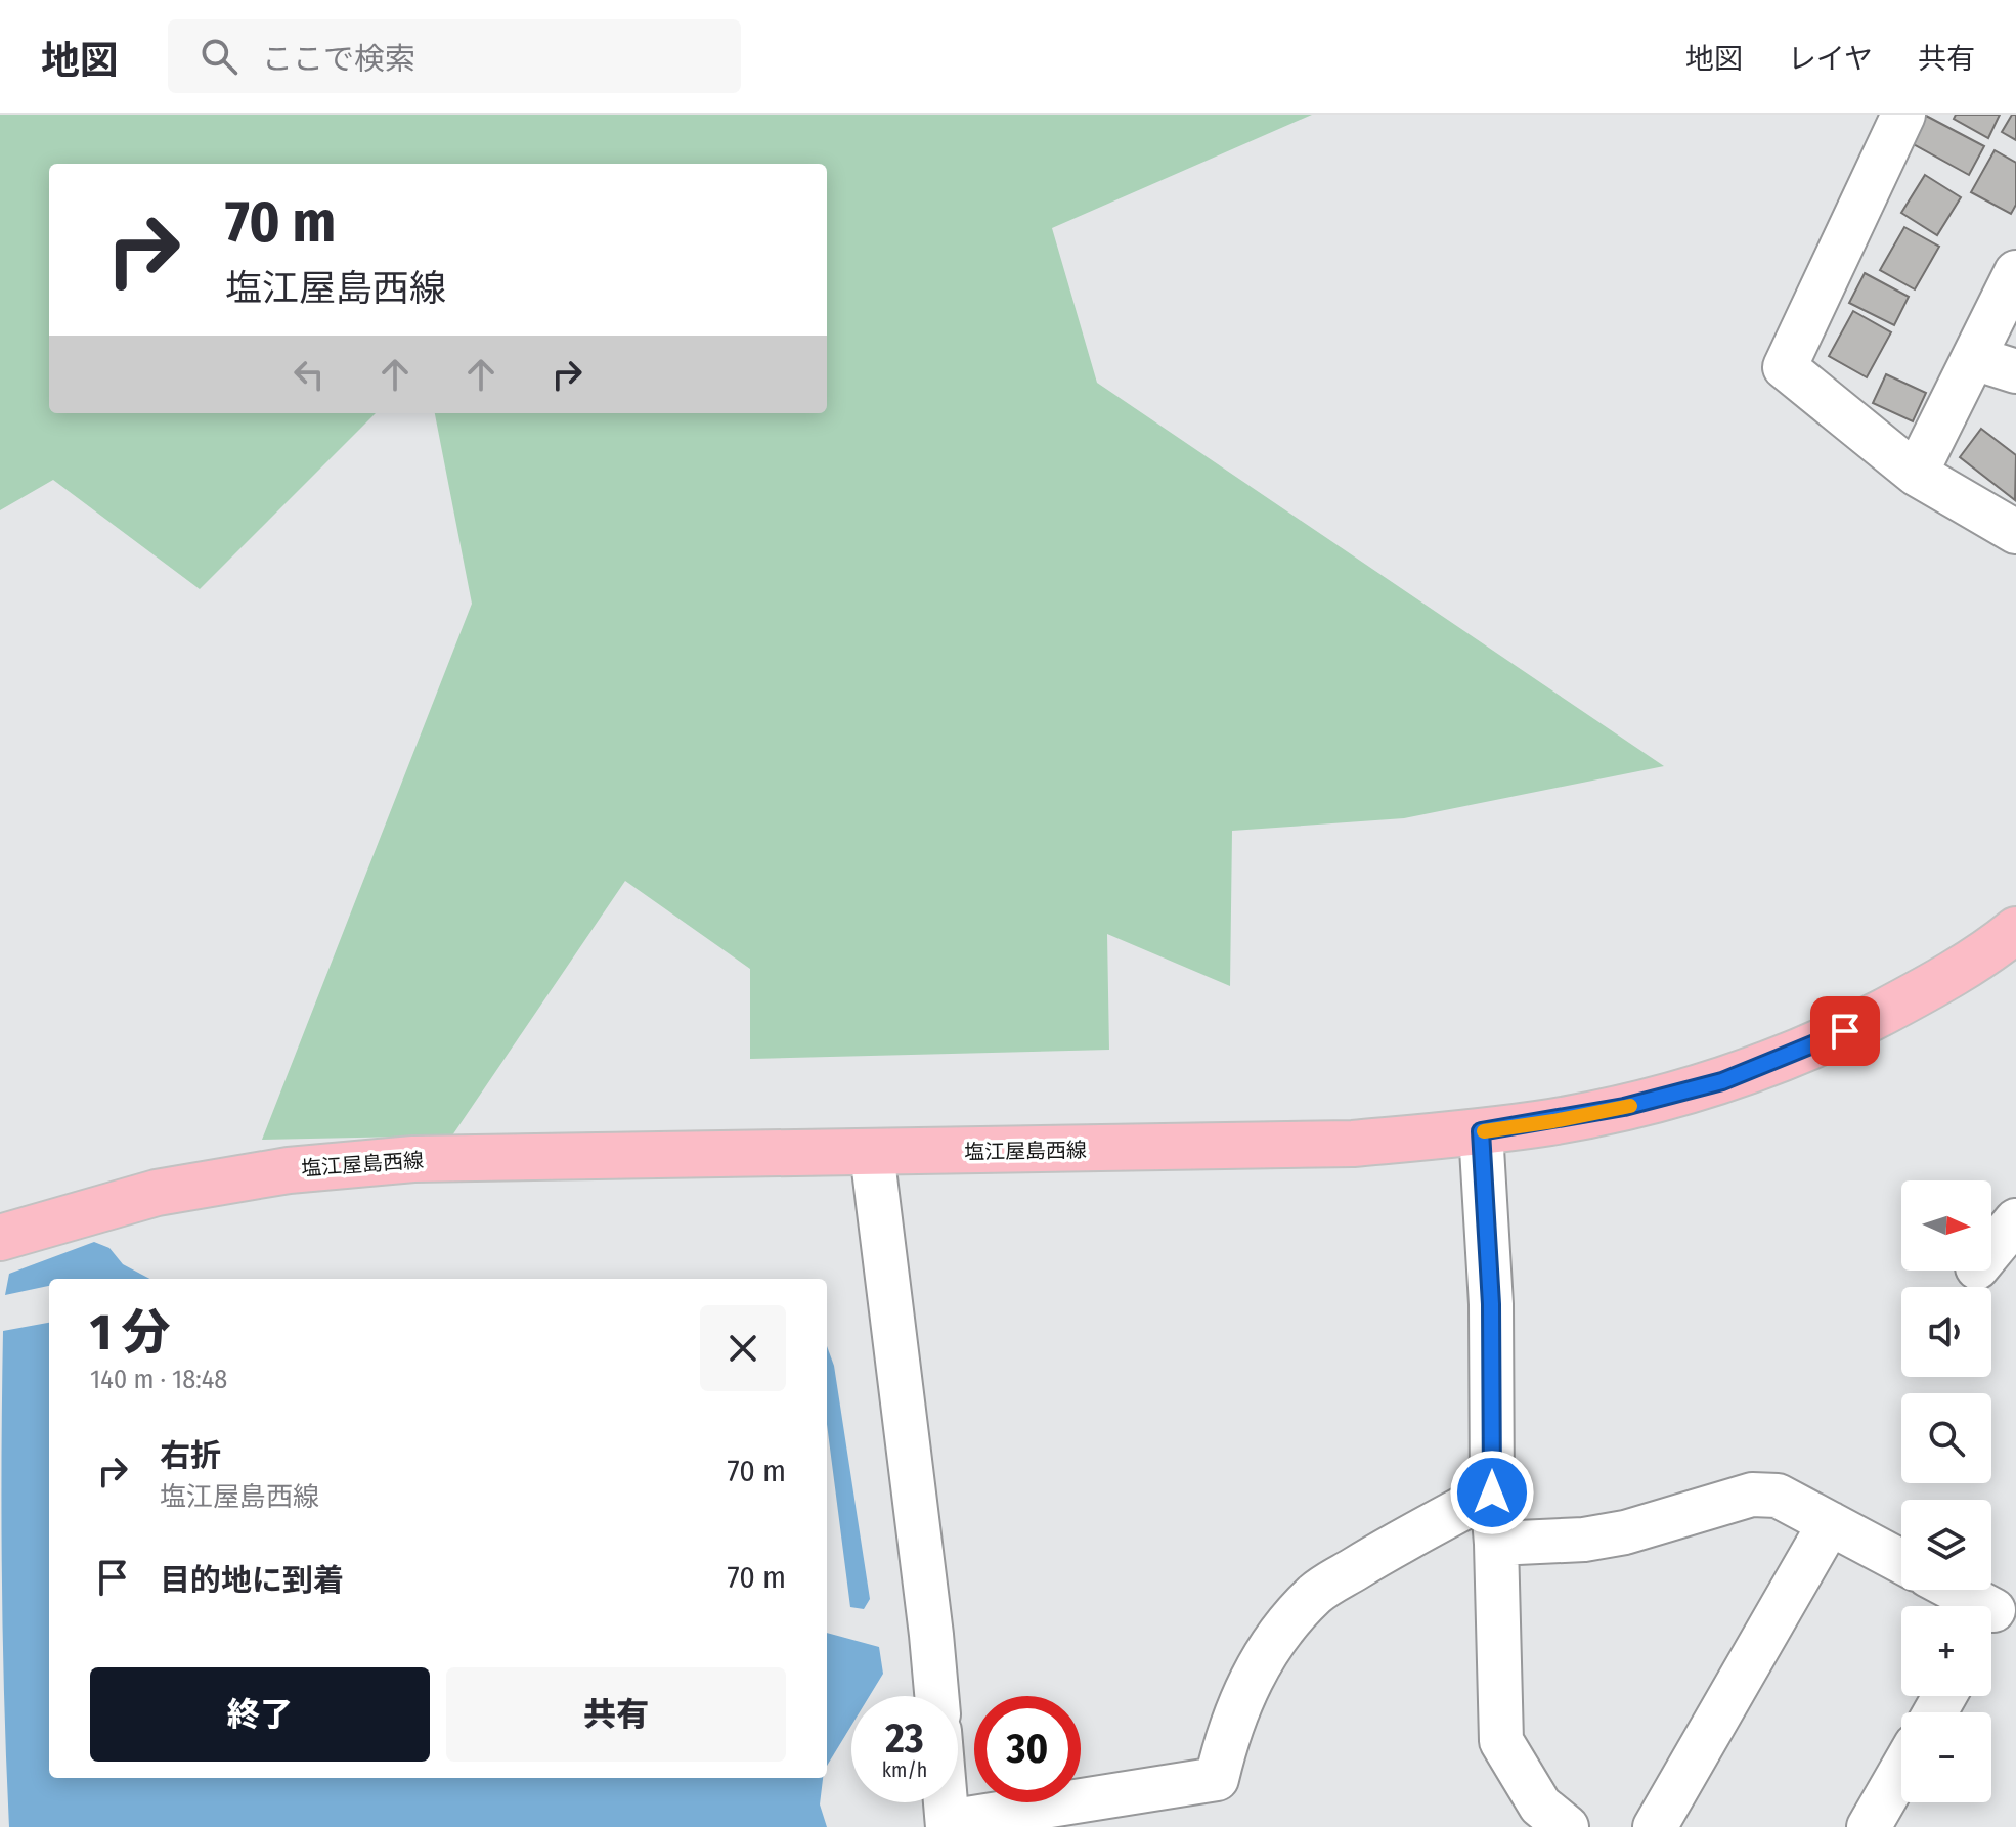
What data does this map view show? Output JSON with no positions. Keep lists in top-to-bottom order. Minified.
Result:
{"streets":{"main road":["塩江屋島西線"]},"north":"right","page":{"header":"地図","search":"ここで検索","nav":["地図","レイヤ","共有"],"turn":["70 m","塩江屋島西線"],"map_buttons":["+","−"],"heading":["1 分","140 m · 18:48"],"list":[{"name":"右折","note":"塩江屋島西線","value":"70 m"},{"name":"目的地に到着","value":"70 m"}],"buttons":["終了","共有"],"speed":"23 km/h","limit":"30"}}
